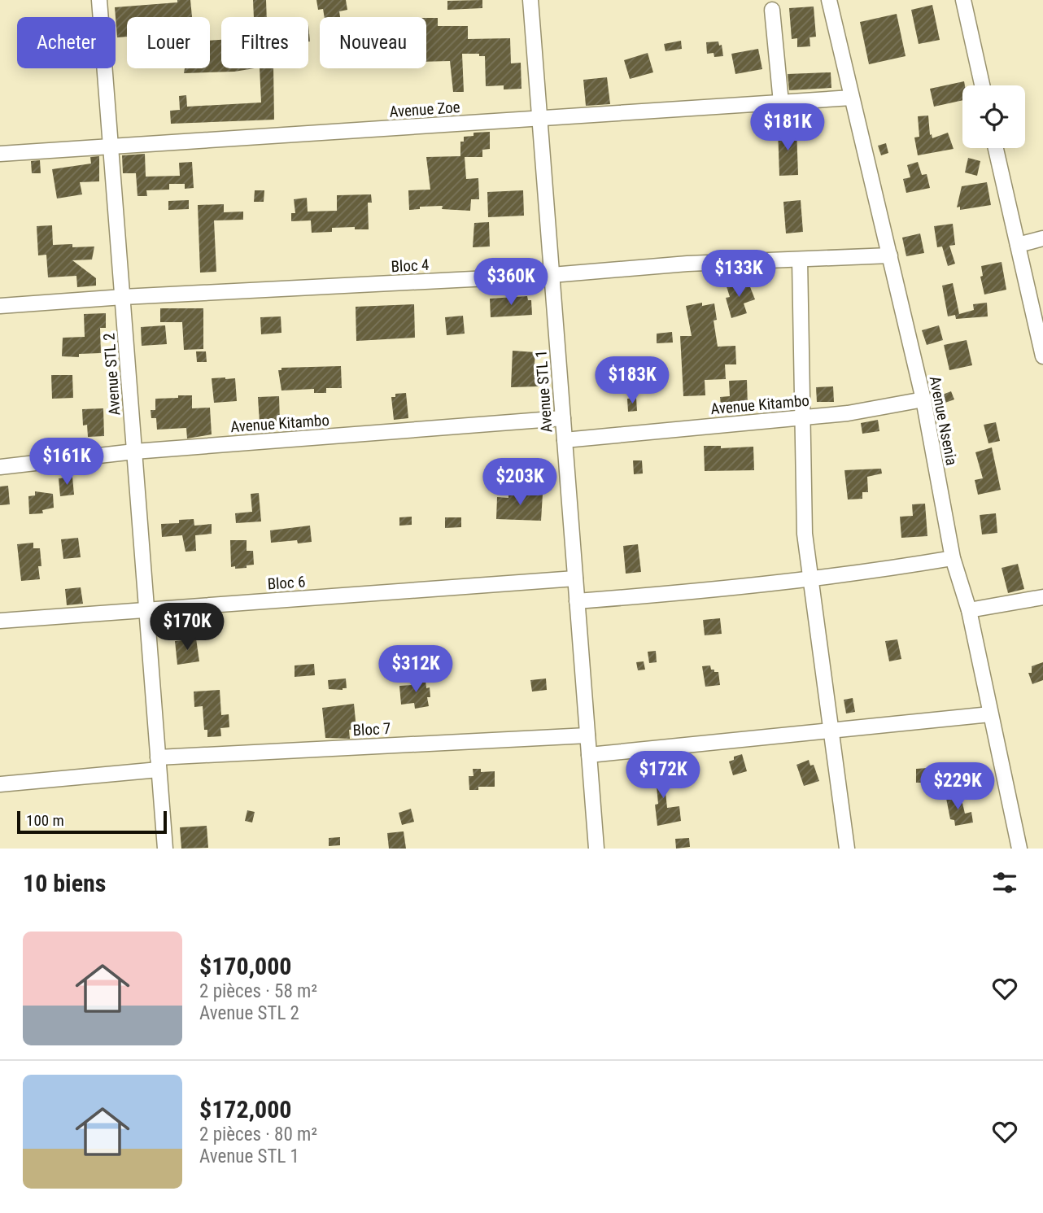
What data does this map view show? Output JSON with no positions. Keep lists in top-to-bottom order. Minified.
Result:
{"streets":{"street":["Avenue Zoe","Bloc 4","Avenue STL 2","Avenue STL 1","Avenue Kitambo","Avenue Nsenia","Bloc 6","Bloc 7"]},"crossings":[["Avenue Zoe","Avenue STL 2"],["Avenue Zoe","Avenue STL 1"],["Avenue Zoe","Avenue Nsenia"],["Bloc 4","Avenue STL 2"],["Bloc 4","Avenue STL 1"],["Bloc 4","Avenue Nsenia"],["Avenue STL 2","Avenue Kitambo"],["Avenue STL 2","Bloc 6"],["Avenue STL 2","Bloc 7"],["Avenue STL 1","Avenue Kitambo"],["Avenue STL 1","Bloc 6"],["Avenue STL 1","Bloc 7"],["Avenue Kitambo","Avenue Nsenia"]],"scale_bar":"100 m","page":{"chip":["Acheter","Louer","Filtres","Nouveau"],"price":["$181K","$133K","$360K","$183K","$161K","$203K","$170K","$312K","$172K","$229K"],"scale":"100 m","heading":"10 biens","list":[{"name":"$170,000","note":"2 pièces · 58 m² · Avenue STL 2"},{"name":"$172,000","note":"2 pièces · 80 m² · Avenue STL 1"}]}}
